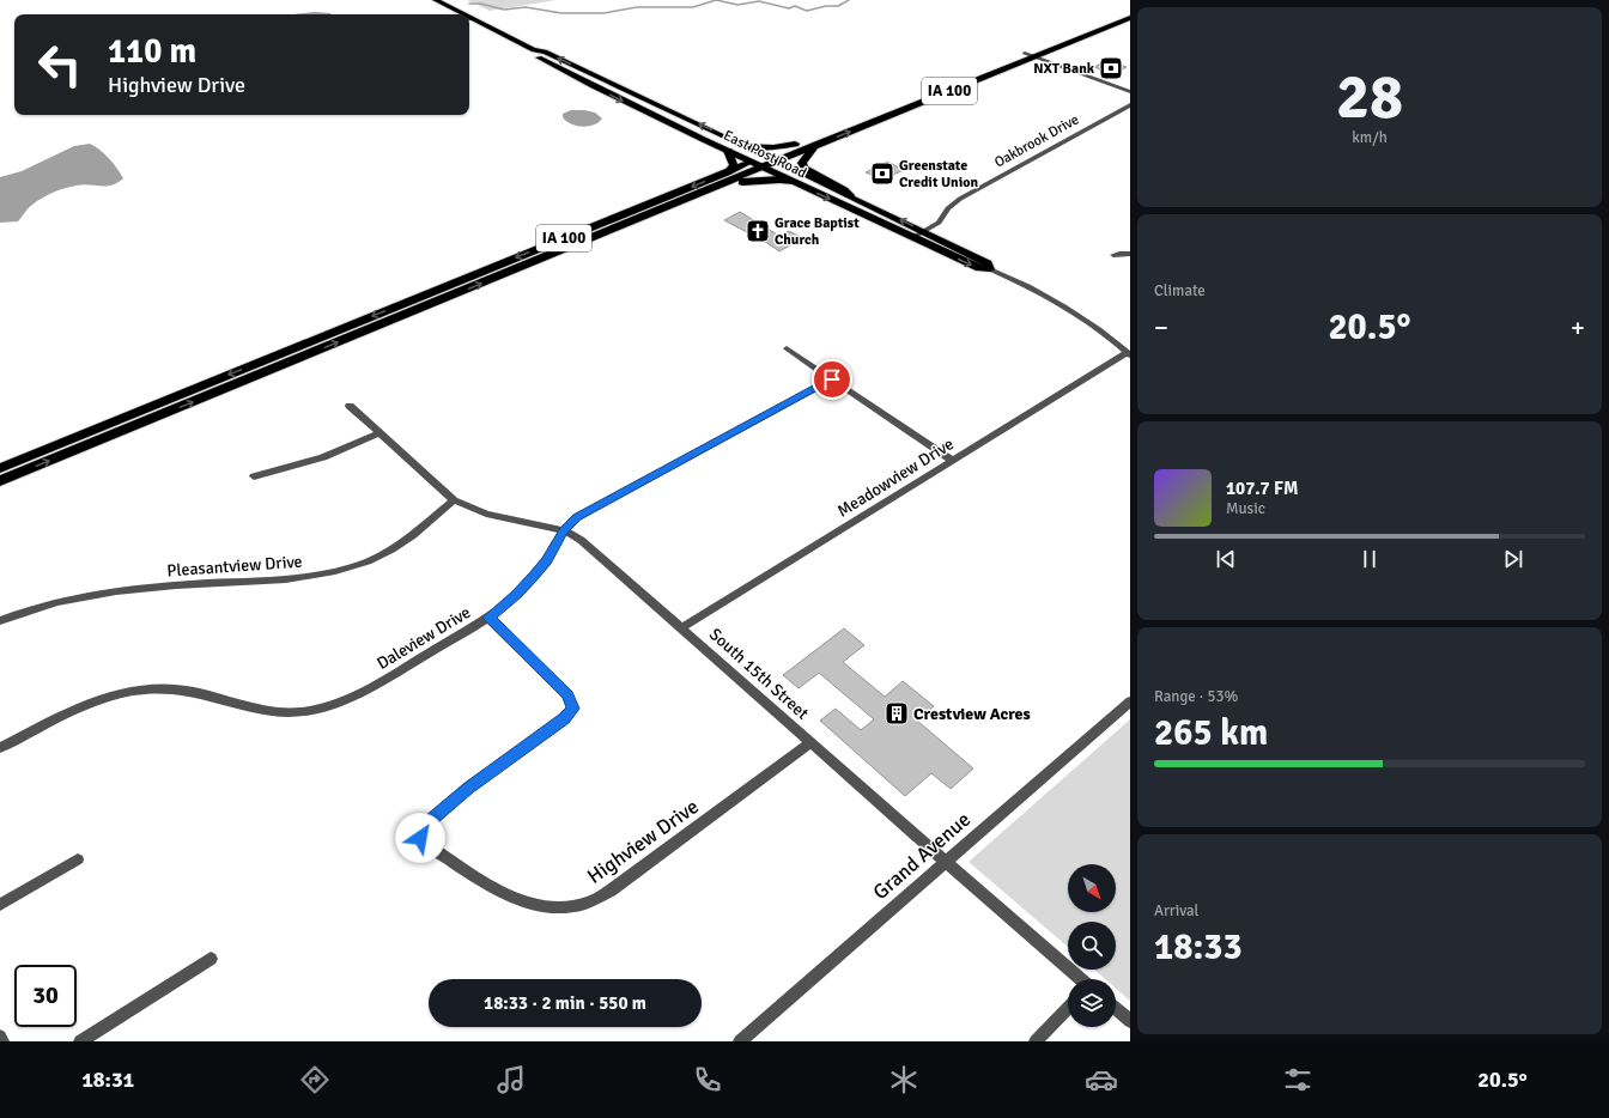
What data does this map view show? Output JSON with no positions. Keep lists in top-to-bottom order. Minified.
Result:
{"streets":{"highway":["IA 100"],"main road":["East Post Road"],"street":["Oakbrook Drive","Meadowview Drive","Pleasantview Drive","Daleview Drive","South 15th Street","Highview Drive","Grand Avenue"]},"crossings":[["IA 100","East Post Road"],["Oakbrook Drive","East Post Road"],["East Post Road","Meadowview Drive"],["Meadowview Drive","South 15th Street"],["Pleasantview Drive","South 15th Street"],["Daleview Drive","South 15th Street"],["Daleview Drive","Highview Drive"],["South 15th Street","Highview Drive"],["South 15th Street","Grand Avenue"]],"places":{"bank":["NXT Bank","Greenstate Credit Union"],"church":["Grace Baptist Church"],"building":["Crestview Acres"]},"north":"bottom right","page":{"tile":[["28","km/h"],"Climate",["Range · 53%","265 km"],["Arrival","18:33"]],"turn":["110 m","Highview Drive"],"heat":["−","20.5°","+"],"song":["107.7 FM","Music"],"limit":"30","trip":"18:33 · 2 min · 550 m","tabs":["18:31","20.5°"]}}
